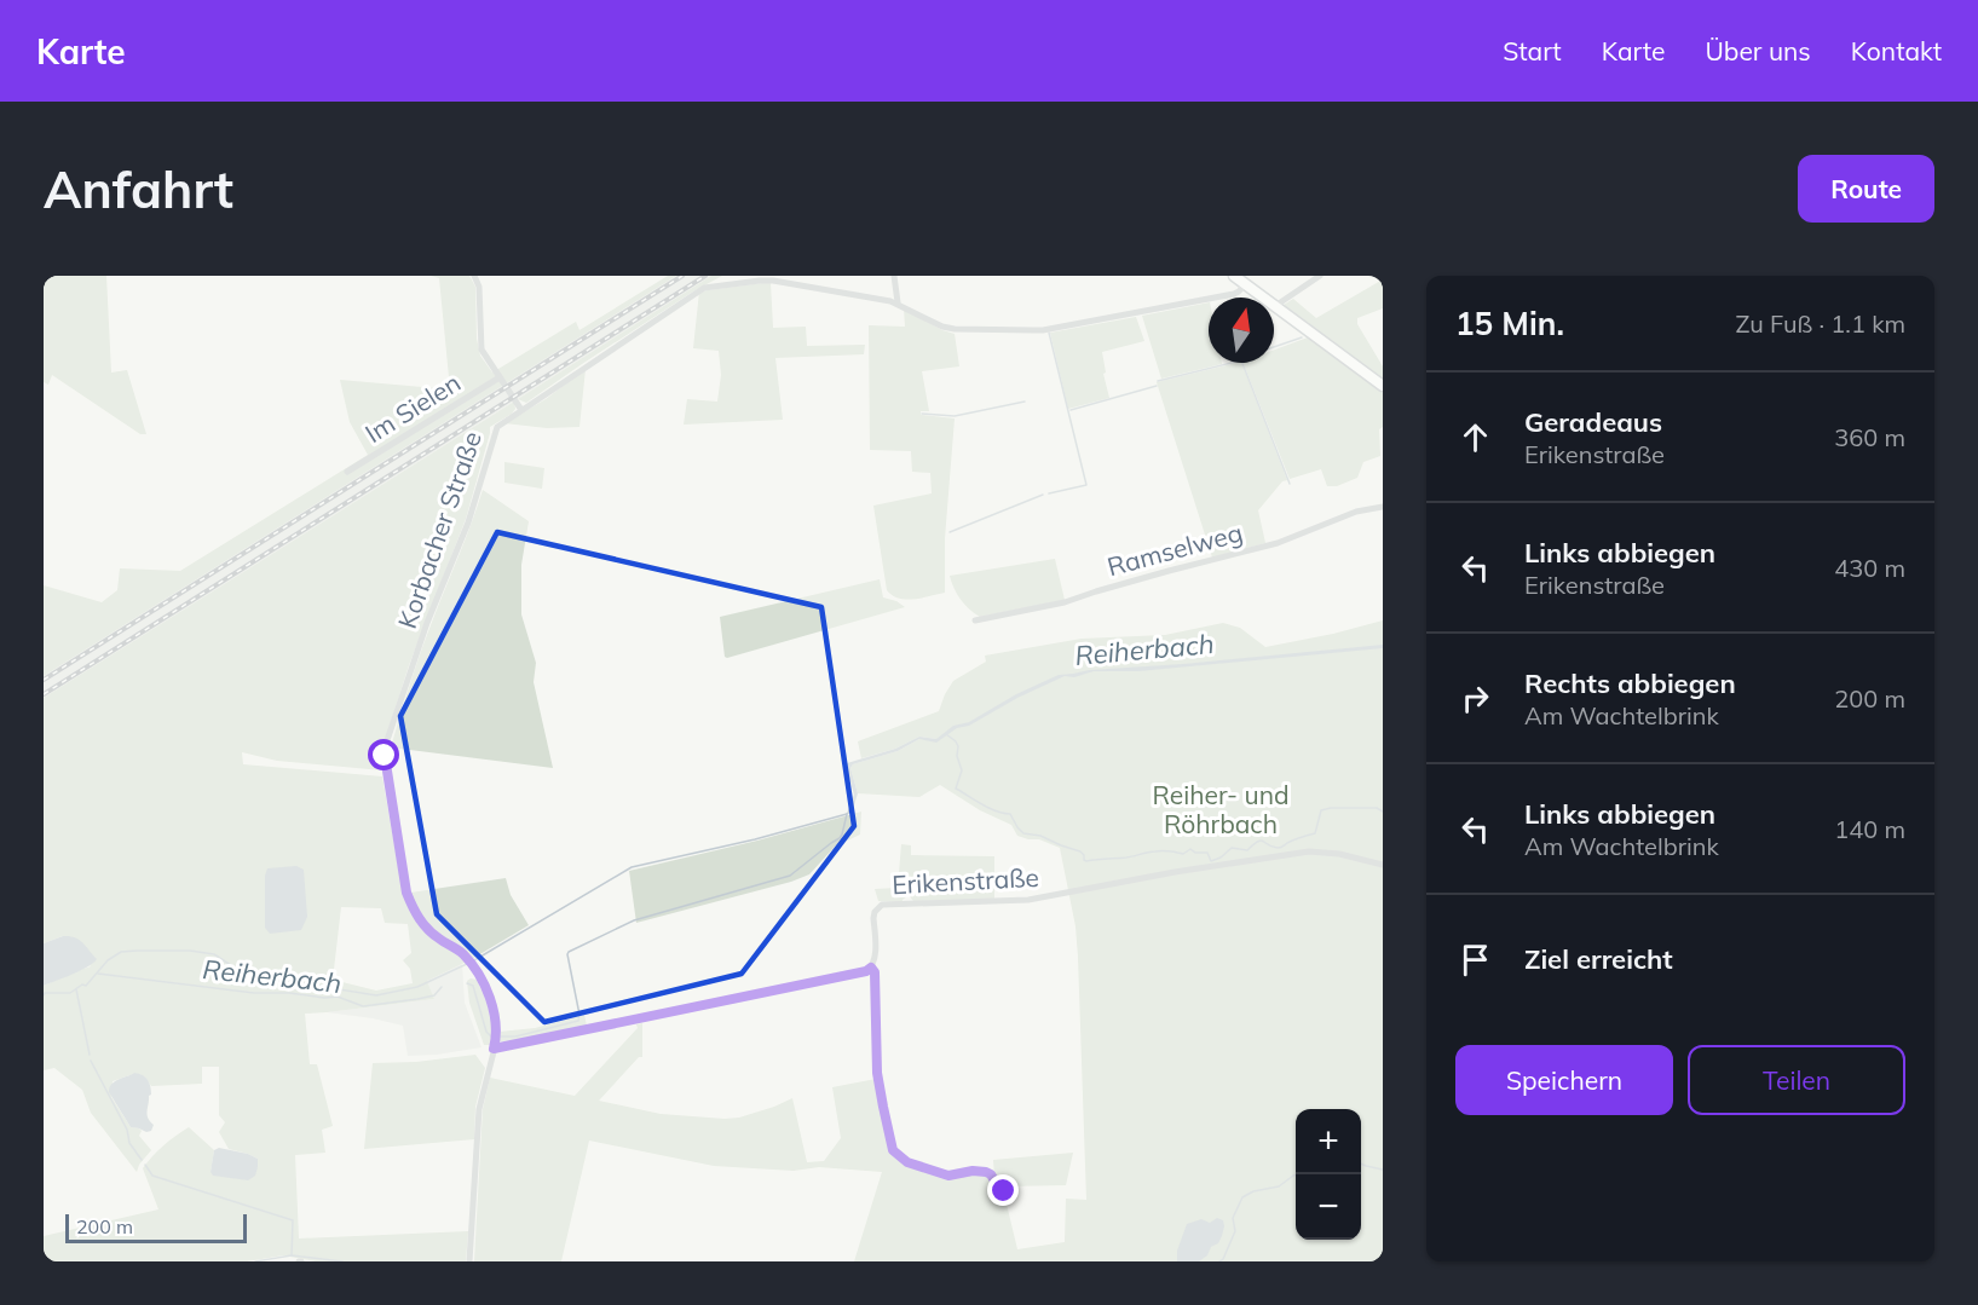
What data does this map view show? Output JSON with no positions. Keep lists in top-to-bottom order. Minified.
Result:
{"streets":{"street":["Im Sielen","Korbacher Straße","Ramselweg","Erikenstraße"]},"water":["Reiherbach"],"parks":["Reiher- und Röhrbach"],"scale_bar":"200 m","north":"top","page":{"header":"Karte","nav":["Start","Karte","Über uns","Kontakt"],"buttons":["Route",["Speichern","Teilen"]],"title":"Anfahrt","heading":["15 Min.","Zu Fuß · 1.1 km"],"list":[["Geradeaus","Erikenstraße","360 m"],["Links abbiegen","Erikenstraße","430 m"],["Rechts abbiegen","Am Wachtelbrink","200 m"],["Links abbiegen","Am Wachtelbrink","140 m"],"Ziel erreicht"],"map_buttons":["+","−"],"scale":"200 m"}}
